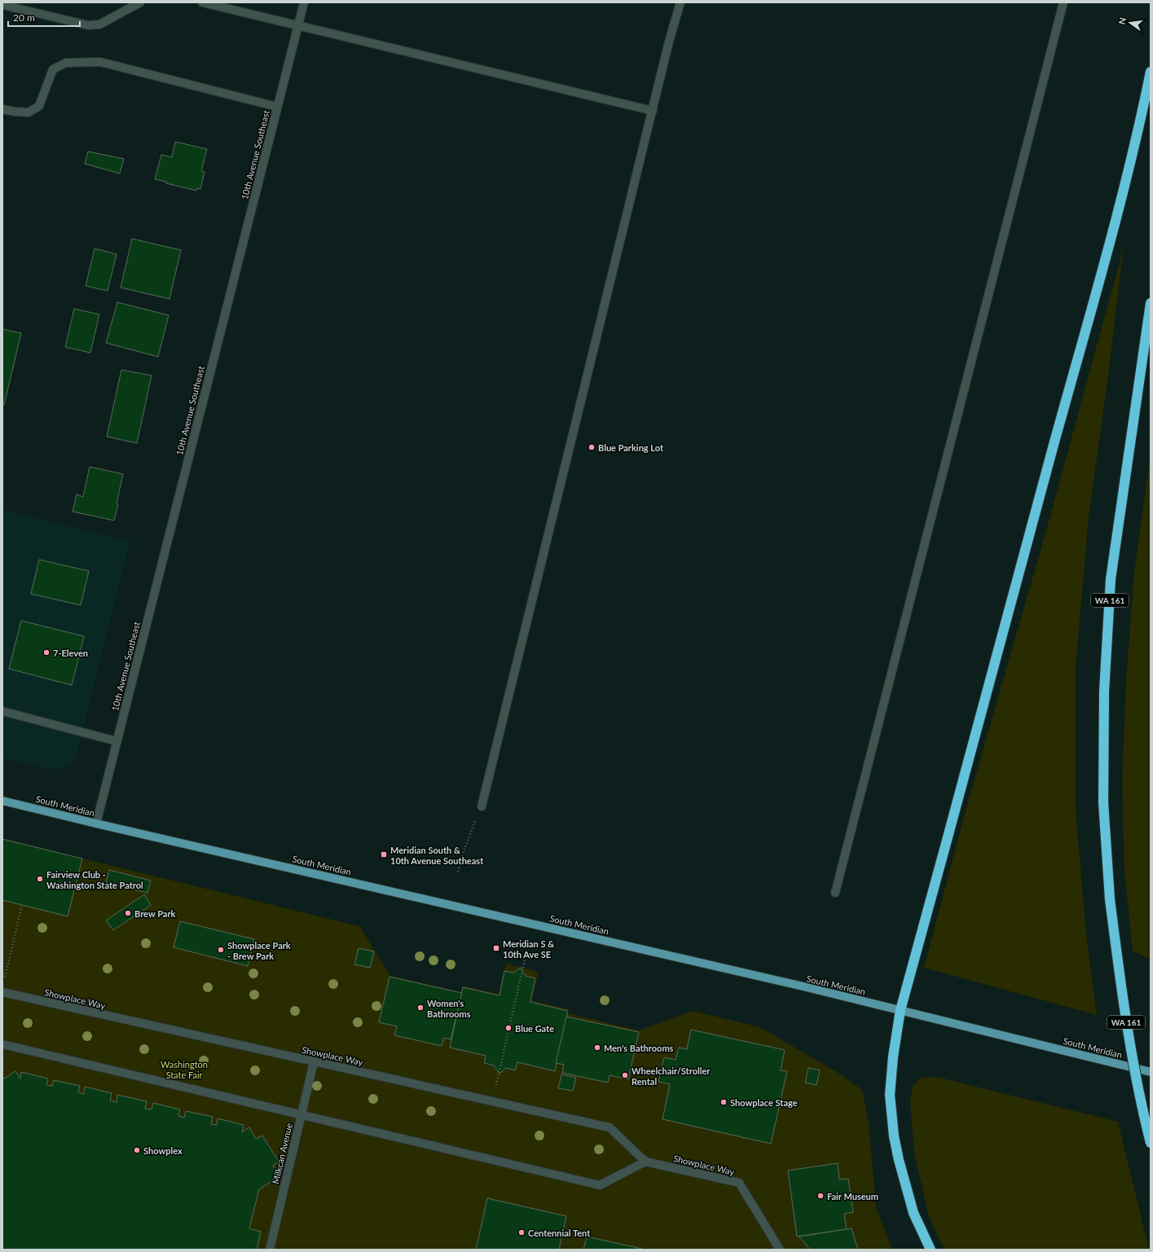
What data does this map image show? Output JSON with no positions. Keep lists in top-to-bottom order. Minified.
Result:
{"streets":{"highway":["WA 161"],"main road":["South Meridian"],"street":["10th Avenue Southeast","Showplace Way","Milkcan Avenue"]},"crossings":[["10th Avenue Southeast","South Meridian"],["Showplace Way","Milkcan Avenue"]],"parks":["Washington State Fair"],"places":{"other":["Blue Parking Lot","7-Eleven","Fairview Club - Washington State Patrol","Brew Park","Showplace Park - Brew Park","Women's Bathrooms","Blue Gate","Men's Bathrooms","Wheelchair/Stroller Rental","Showplace Stage","Showplex","Fair Museum","Centennial Tent"],"transit":["Meridian South & 10th Avenue Southeast","Meridian S & 10th Ave SE"]},"scale_bar":"20 m","north":"left"}
